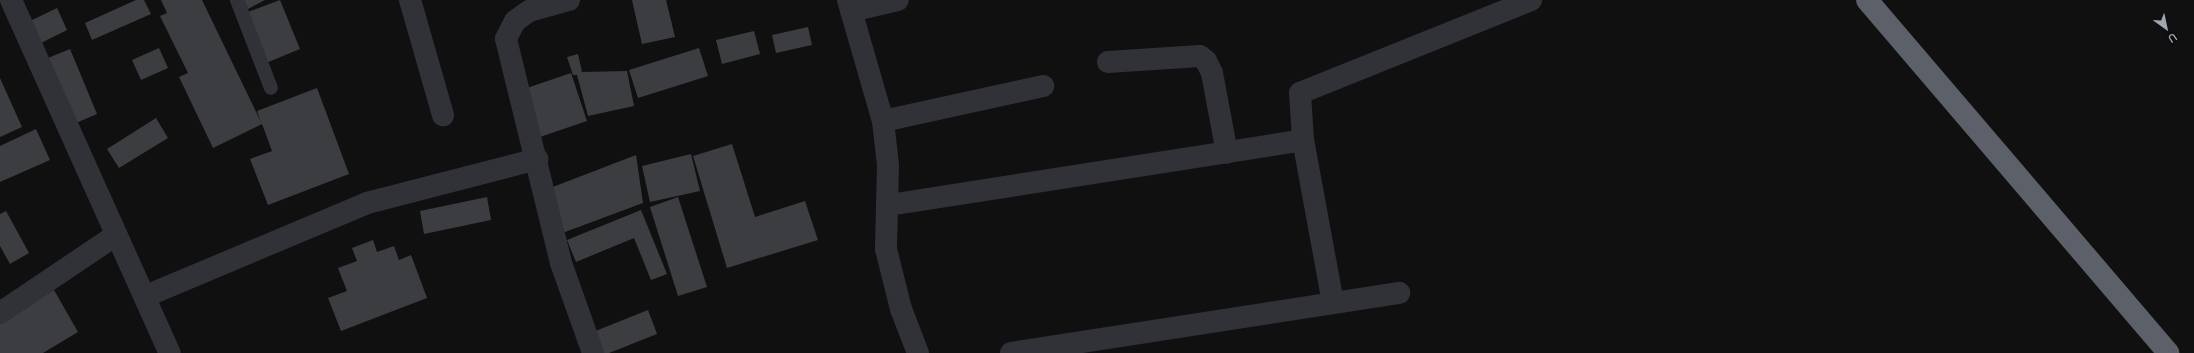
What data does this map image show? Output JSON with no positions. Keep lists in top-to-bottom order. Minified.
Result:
{"north":"bottom right"}
